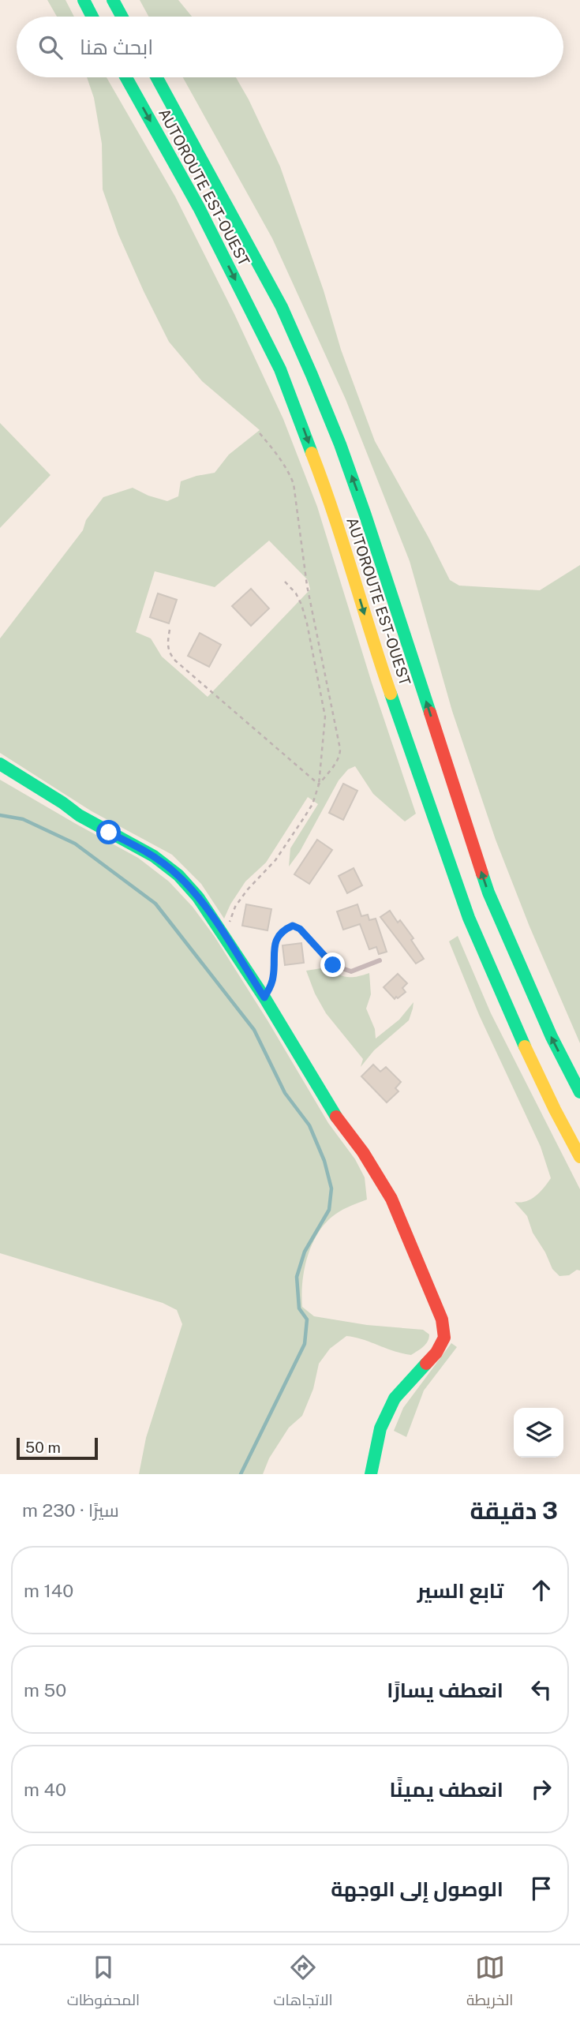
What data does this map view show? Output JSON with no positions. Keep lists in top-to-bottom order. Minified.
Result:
{"streets":{"main road":["AUTOROUTE EST-OUEST"]},"scale_bar":"50 m","page":{"search":"ابحث هنا","scale":"50 m","heading":["3 دقيقة","سيرًا · 230 m"],"list":[["تابع السير","140 m"],["انعطف يسارًا","50 m"],["انعطف يمينًا","40 m"],"الوصول إلى الوجهة"],"nav":["الخريطة","الاتجاهات","المحفوظات"]}}
